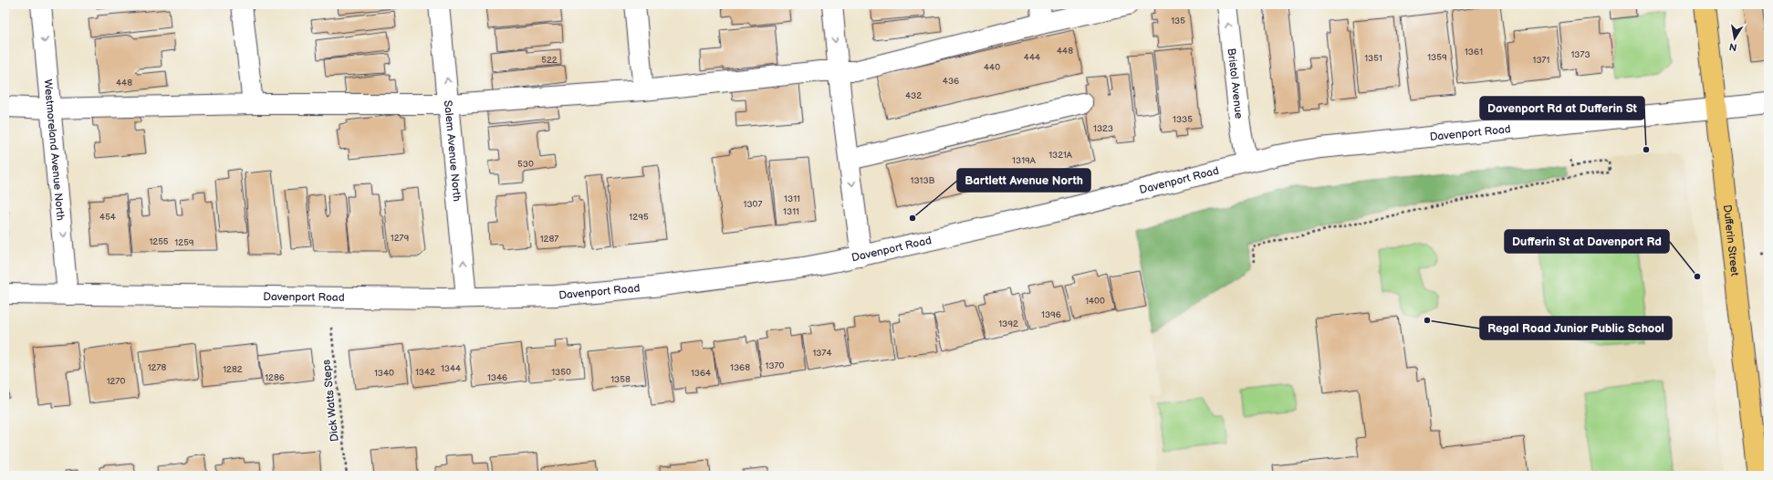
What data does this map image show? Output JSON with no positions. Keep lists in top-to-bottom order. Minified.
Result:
{"streets":{"main road":["Dufferin Street"],"street":["Bristol Avenue","Davenport Road","Westmoreland Avenue North","Salem Avenue North"],"path":["Dick Watts Steps"]},"crossings":[["Bristol Avenue","Davenport Road"],["Davenport Road","Westmoreland Avenue North"],["Davenport Road","Salem Avenue North"],["Davenport Road","Dufferin Street"]],"one_way":["Bristol Avenue","Westmoreland Avenue North","Salem Avenue North"],"places":["Davenport Rd at Dufferin St","Bartlett Avenue North","Dufferin St at Davenport Rd","Regal Road Junior Public School"],"house_numbers":["135","448","1361","1373","444","1359","1351","522","1371","440","436","448","432","1335","1323","1321A","1319A","530","1313B","1311","1307","1311","454","1295","1279","1287","1255","1259","1400","1396","1392","1374","1370","1278","1368","1344","1282","1342","1350","1340","1364","1286","1346","1358","1270"],"north":"bottom"}
